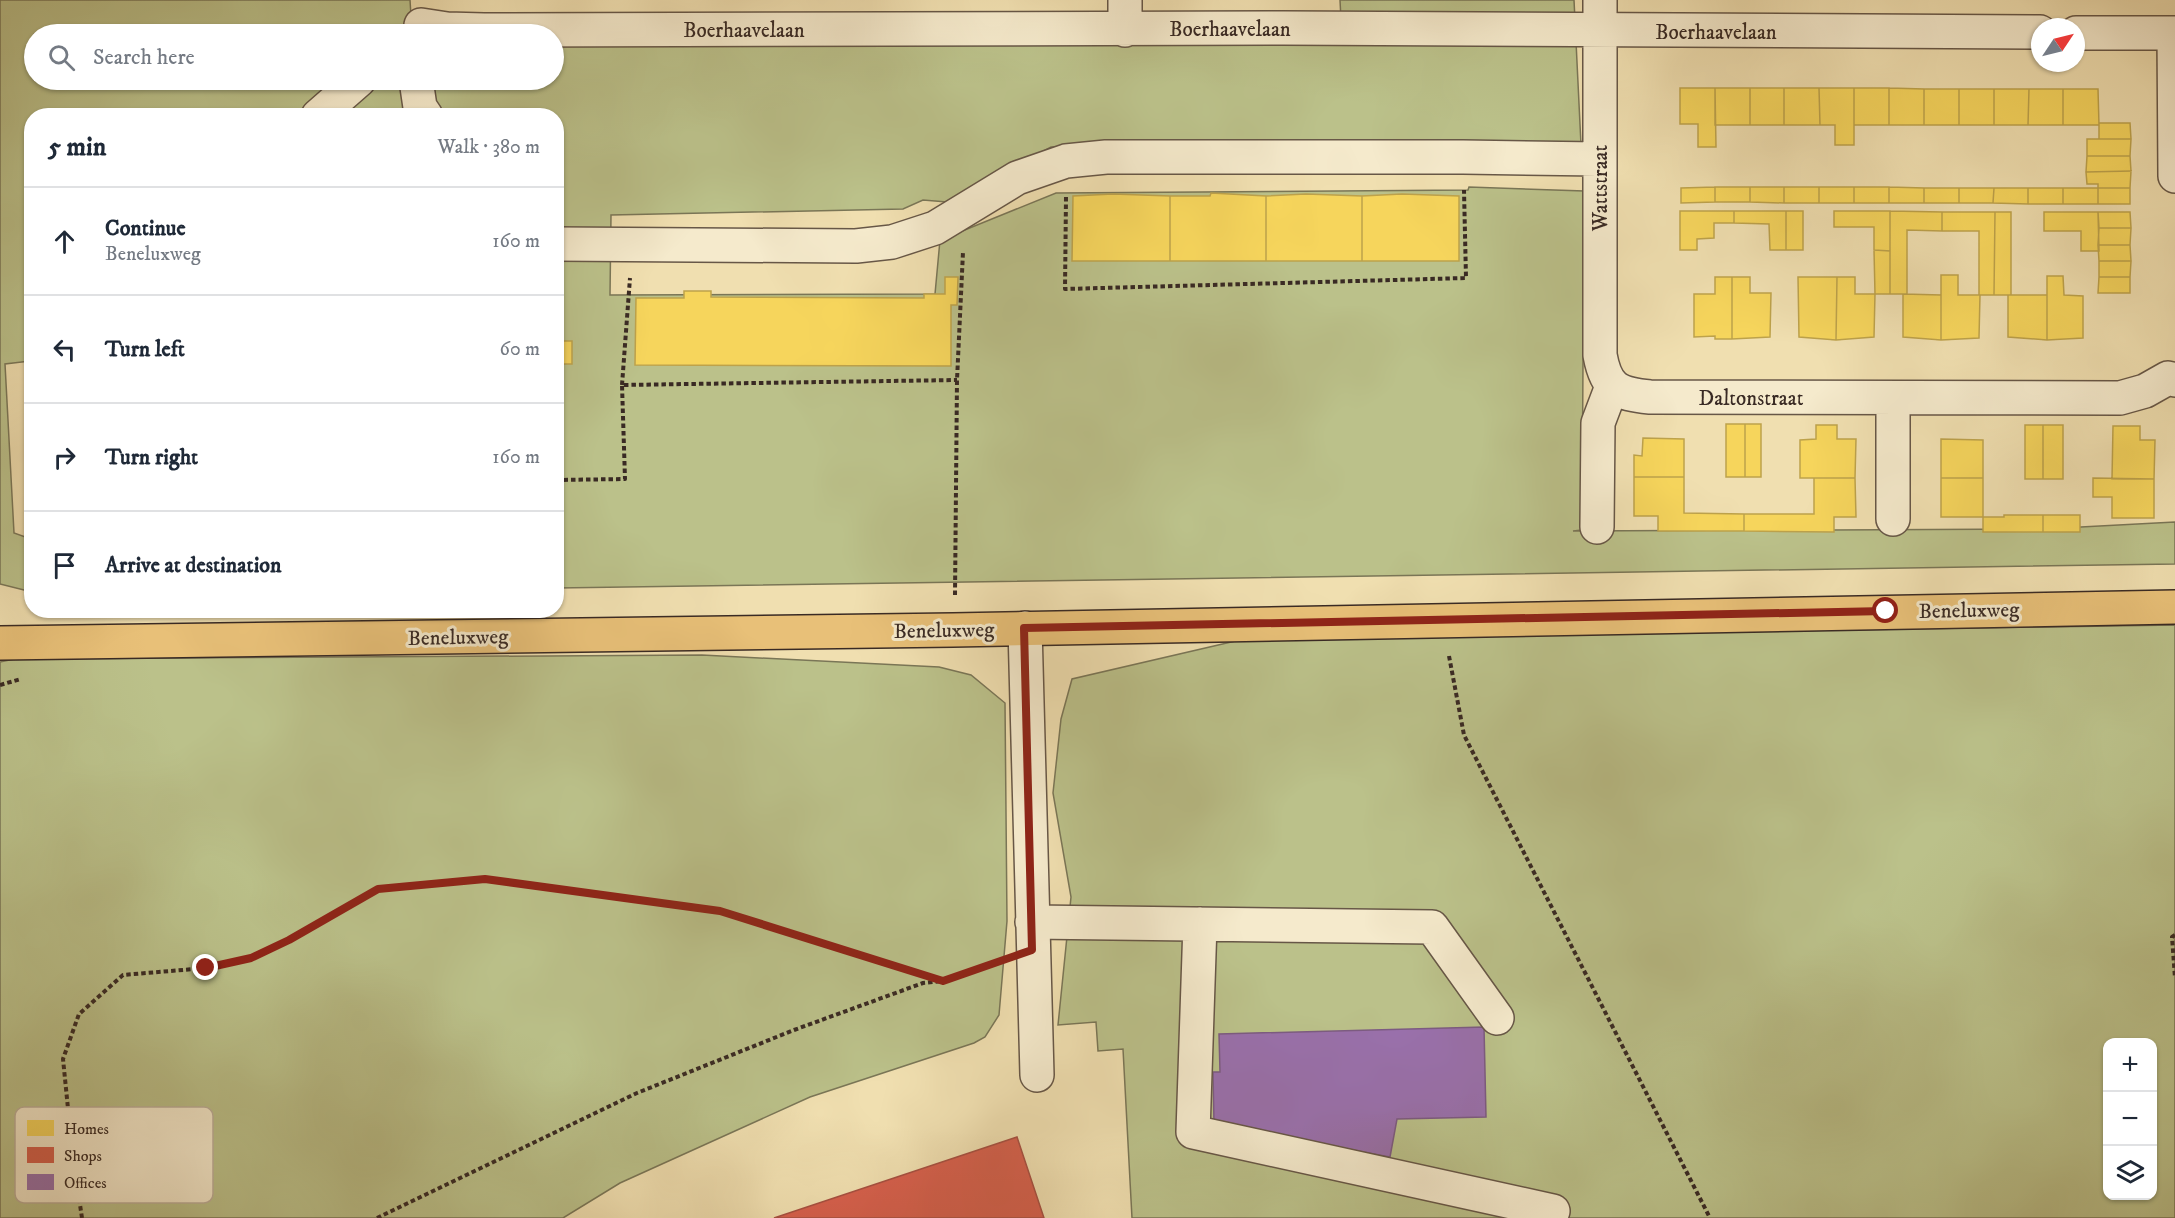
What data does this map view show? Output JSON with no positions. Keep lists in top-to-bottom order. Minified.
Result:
{"streets":{"main road":["Beneluxweg"],"street":["Boerhaavelaan","Wattstraat","Daltonstraat"]},"crossings":[["Boerhaavelaan","Wattstraat"],["Wattstraat","Daltonstraat"]],"legend":["Homes","Shops","Offices"],"north":"top right","page":{"search":"Search here","heading":["5 min","Walk · 380 m"],"list":[["Continue","Beneluxweg","160 m"],["Turn left","60 m"],["Turn right","160 m"],"Arrive at destination"],"map_buttons":["+","−"]}}
